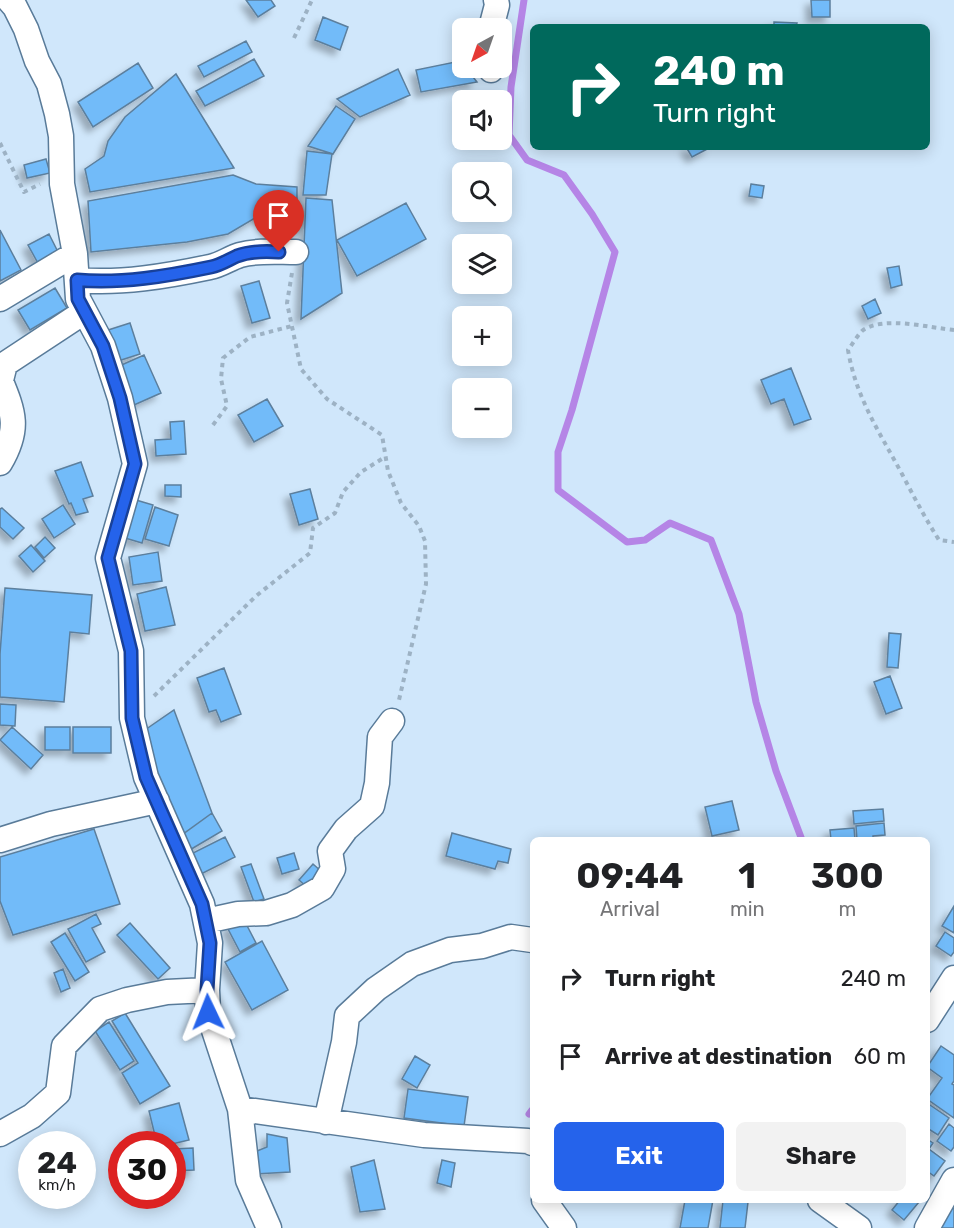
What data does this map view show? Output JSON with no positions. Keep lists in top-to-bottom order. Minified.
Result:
{"north":"bottom left","page":{"map_buttons":["+","−"],"turn":["240 m","Turn right"],"eta":["09:44","Arrival","1","min","300","m"],"list":[{"name":"Turn right","value":"240 m"},{"name":"Arrive at destination","value":"60 m"}],"buttons":["Exit","Share"],"speed":"24 km/h","limit":"30"}}
